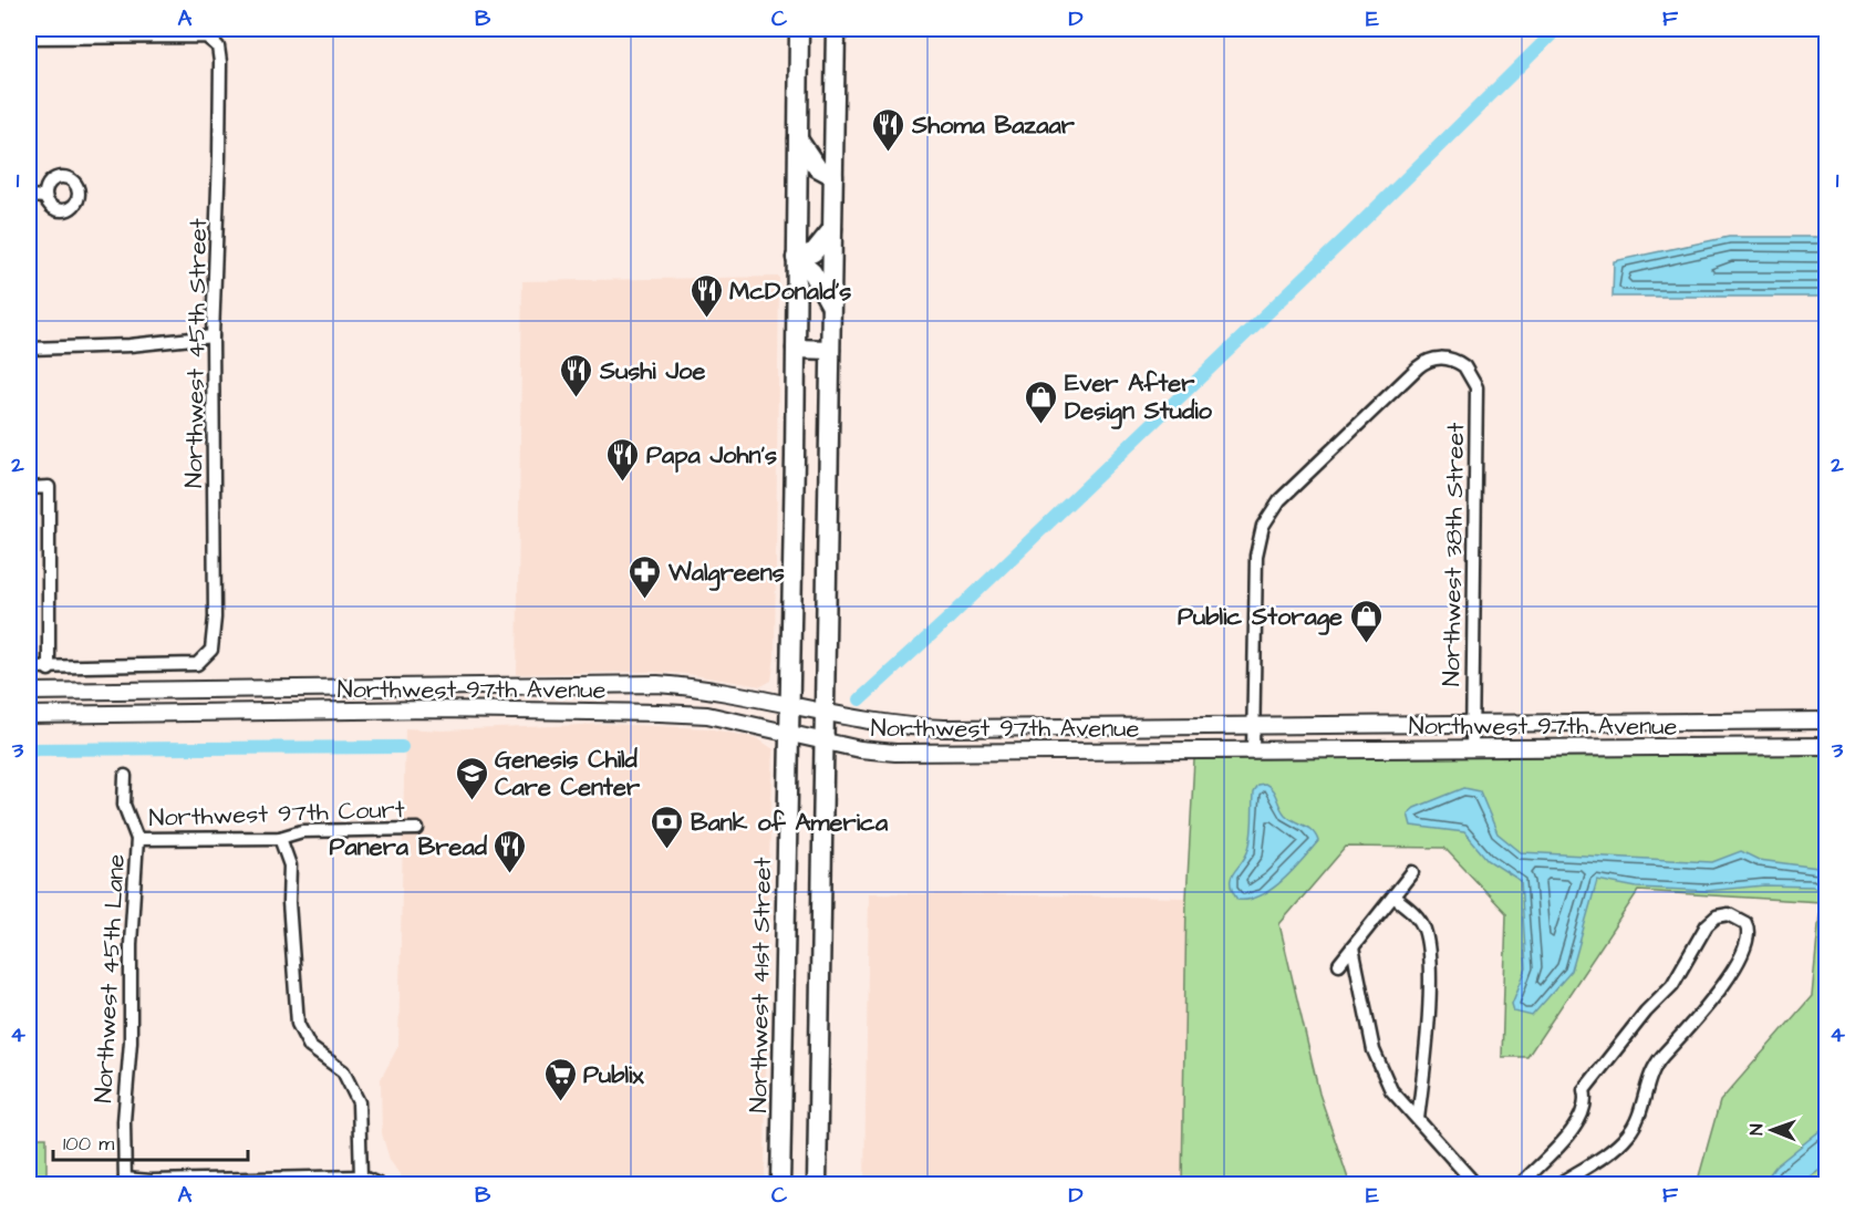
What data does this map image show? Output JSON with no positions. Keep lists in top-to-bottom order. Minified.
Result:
{"streets":{"main road":["Northwest 41st Street"],"street":["Northwest 45th Street","Northwest 38th Street","Northwest 97th Avenue","Northwest 97th Court","Northwest 45th Lane"]},"crossings":[["Northwest 38th Street","Northwest 97th Avenue"],["Northwest 97th Avenue","Northwest 41st Street"],["Northwest 97th Court","Northwest 45th Lane"]],"places":{"restaurant":["Shoma Bazaar","McDonald's","Sushi Joe","Papa John's","Panera Bread"],"shop":["Ever After Design Studio","Public Storage"],"pharmacy":["Walgreens"],"school or university":["Genesis Child Care Center"],"bank":["Bank of America"],"supermarket":["Publix"]},"scale_bar":"100 m","north":"left","grid":{"columns":["A","B","C","D","E","F"],"rows":["1","2","3","4"]}}
